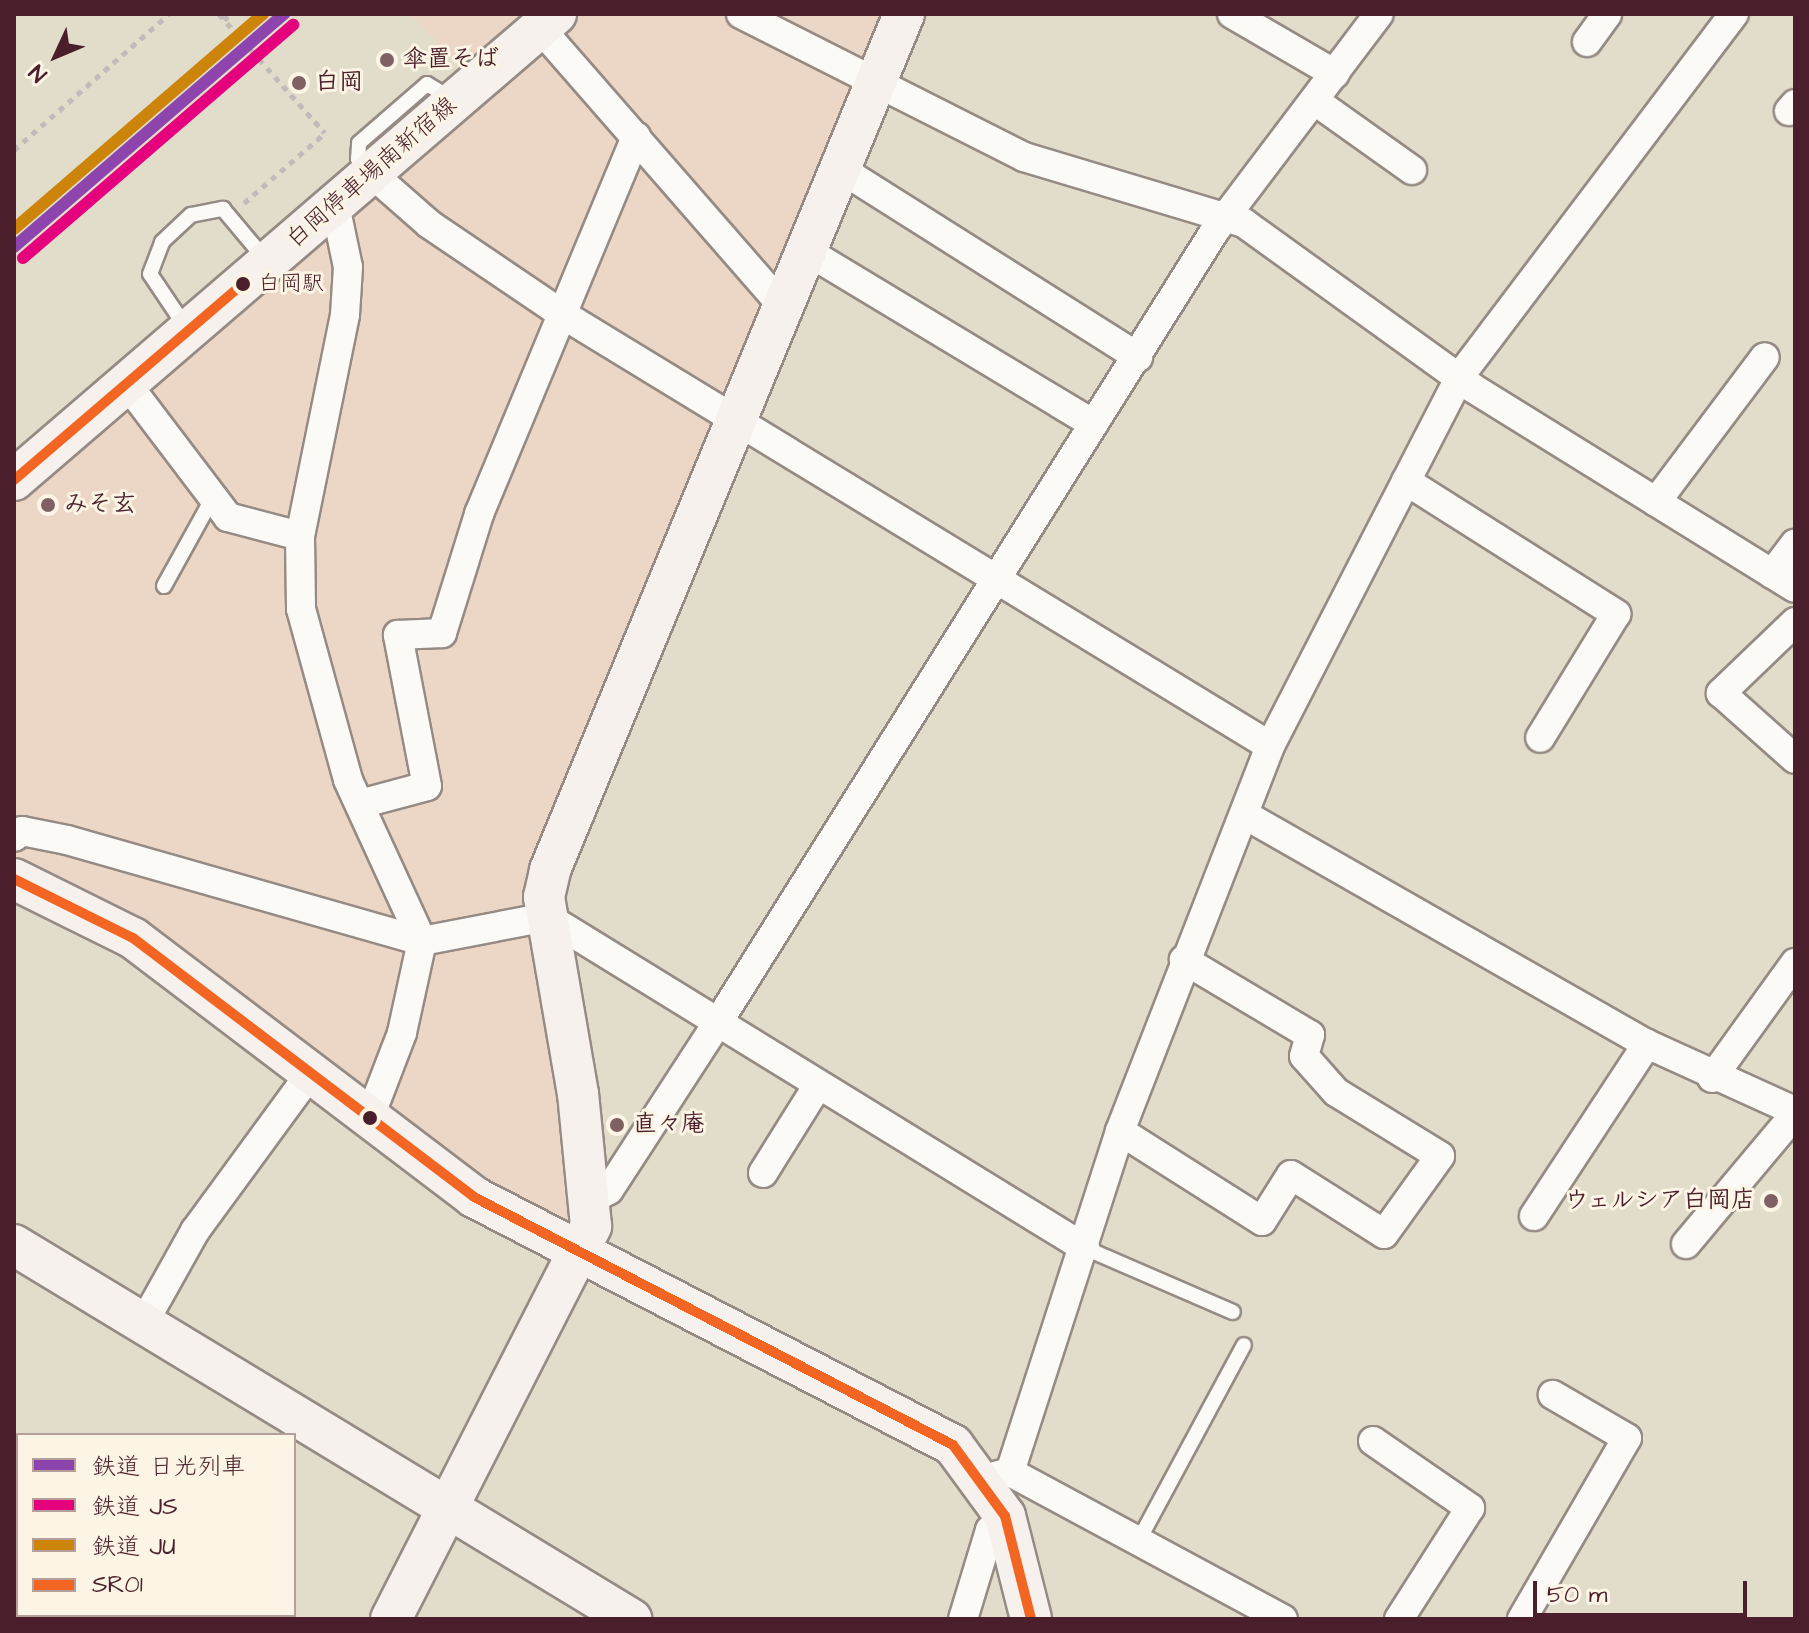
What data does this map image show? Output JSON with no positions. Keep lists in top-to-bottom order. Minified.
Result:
{"streets":{"street":["白岡停車場南新宿線"]},"places":["傘置そば","白岡","白岡駅","みそ玄","直々庵","ウェルシア白岡店"],"lines":["rail line 日光列車","rail line JU","rail line JS","transit line SR01"],"legend":["鉄道 日光列車","鉄道 JS","鉄道 JU","SR01"],"scale_bar":"50 m","north":"bottom left"}
